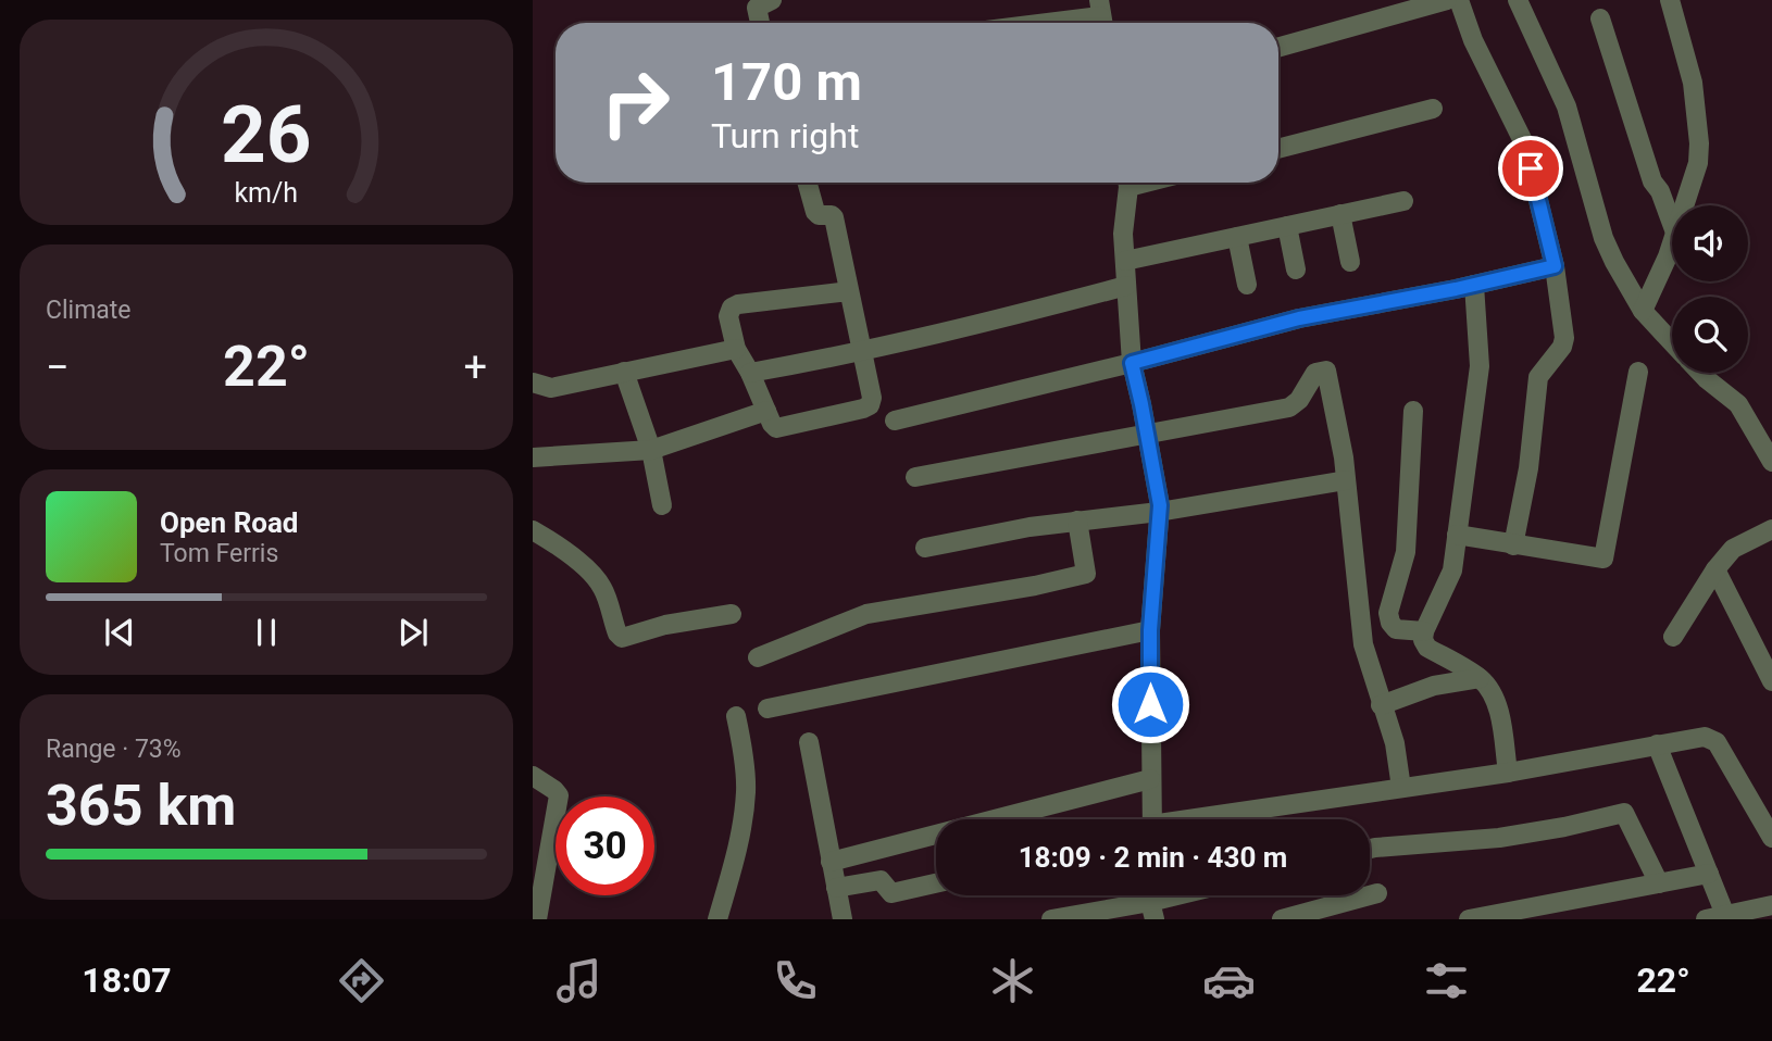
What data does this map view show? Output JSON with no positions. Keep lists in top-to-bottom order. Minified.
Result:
{"page":{"turn":["170 m","Turn right"],"tile":["Climate",["Range · 73%","365 km"]],"heat":["−","22°","+"],"song":["Open Road","Tom Ferris"],"limit":"30","trip":"18:09 · 2 min · 430 m","tabs":["18:07","22°"],"gauge":["26","km/h"]}}
